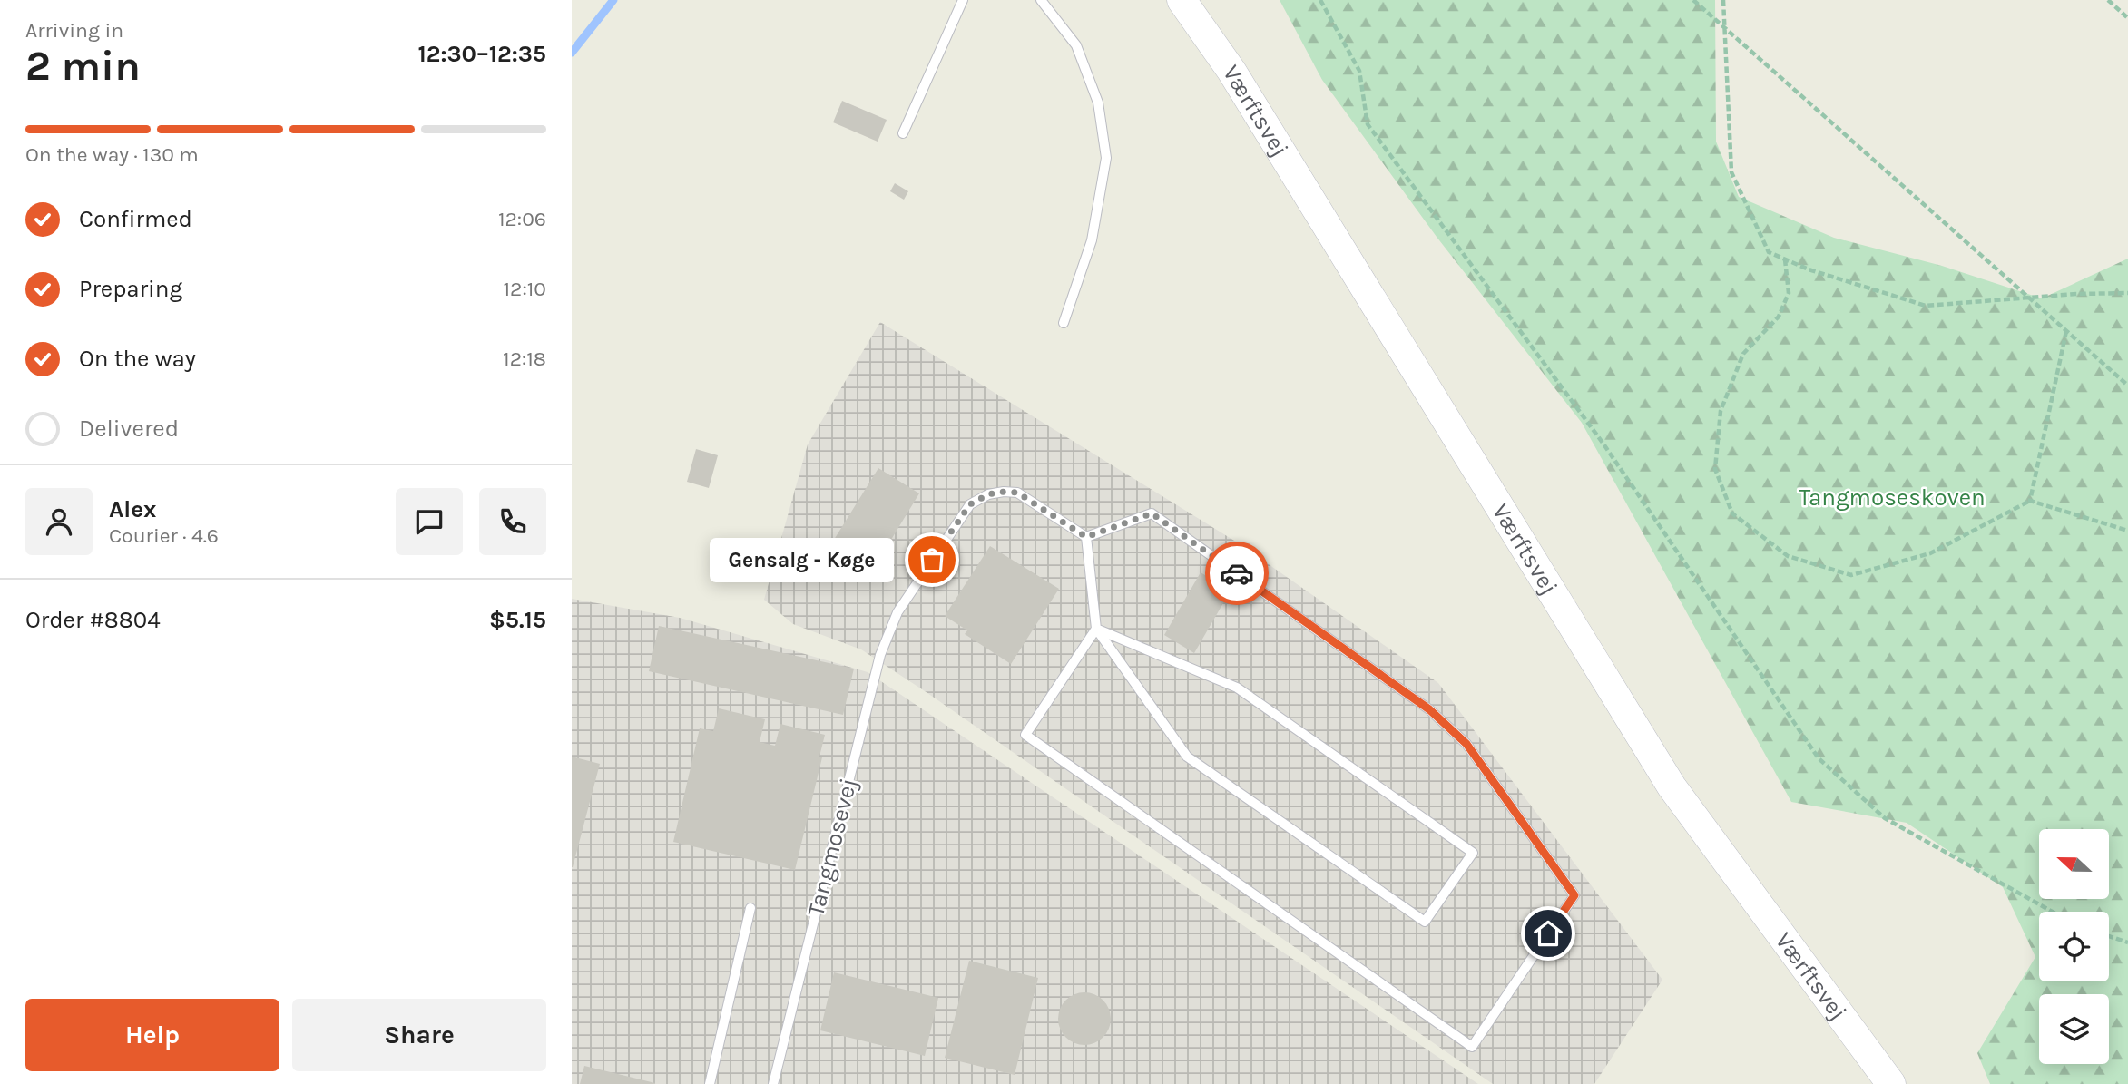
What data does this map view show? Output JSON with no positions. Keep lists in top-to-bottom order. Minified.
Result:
{"streets":{"street":["Værftsvej"],"lane":["Tangmosevej"]},"parks":["Tangmoseskoven"],"places":["Gensalg - Køge"],"north":"left","page":{"heading":["2 min","Arriving in","12:30–12:35"],"panel":["Alex","Courier · 4.6","Order #8804","$5.15"],"bar":"On the way · 130 m","list":[["Confirmed","12:06"],["Preparing","12:10"],["On the way","12:18"],"Delivered"],"bubble":"Gensalg - Køge","buttons":["Help","Share"]}}
